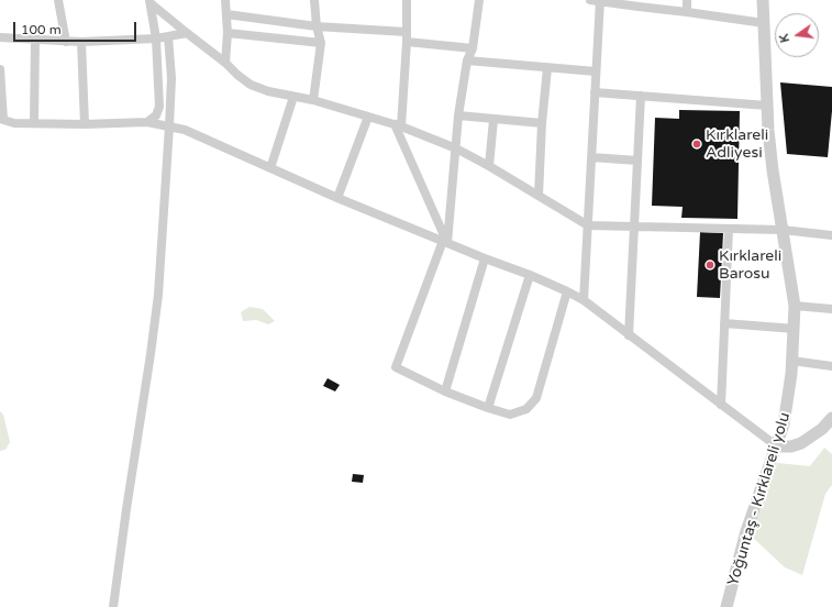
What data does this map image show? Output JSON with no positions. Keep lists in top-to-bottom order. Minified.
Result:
{"streets":{"street":["Yoğuntaş - Kırklareli yolu"]},"places":["Kırklareli Adliyesi","Kırklareli Barosu"],"scale_bar":"100 m","north":"left"}
